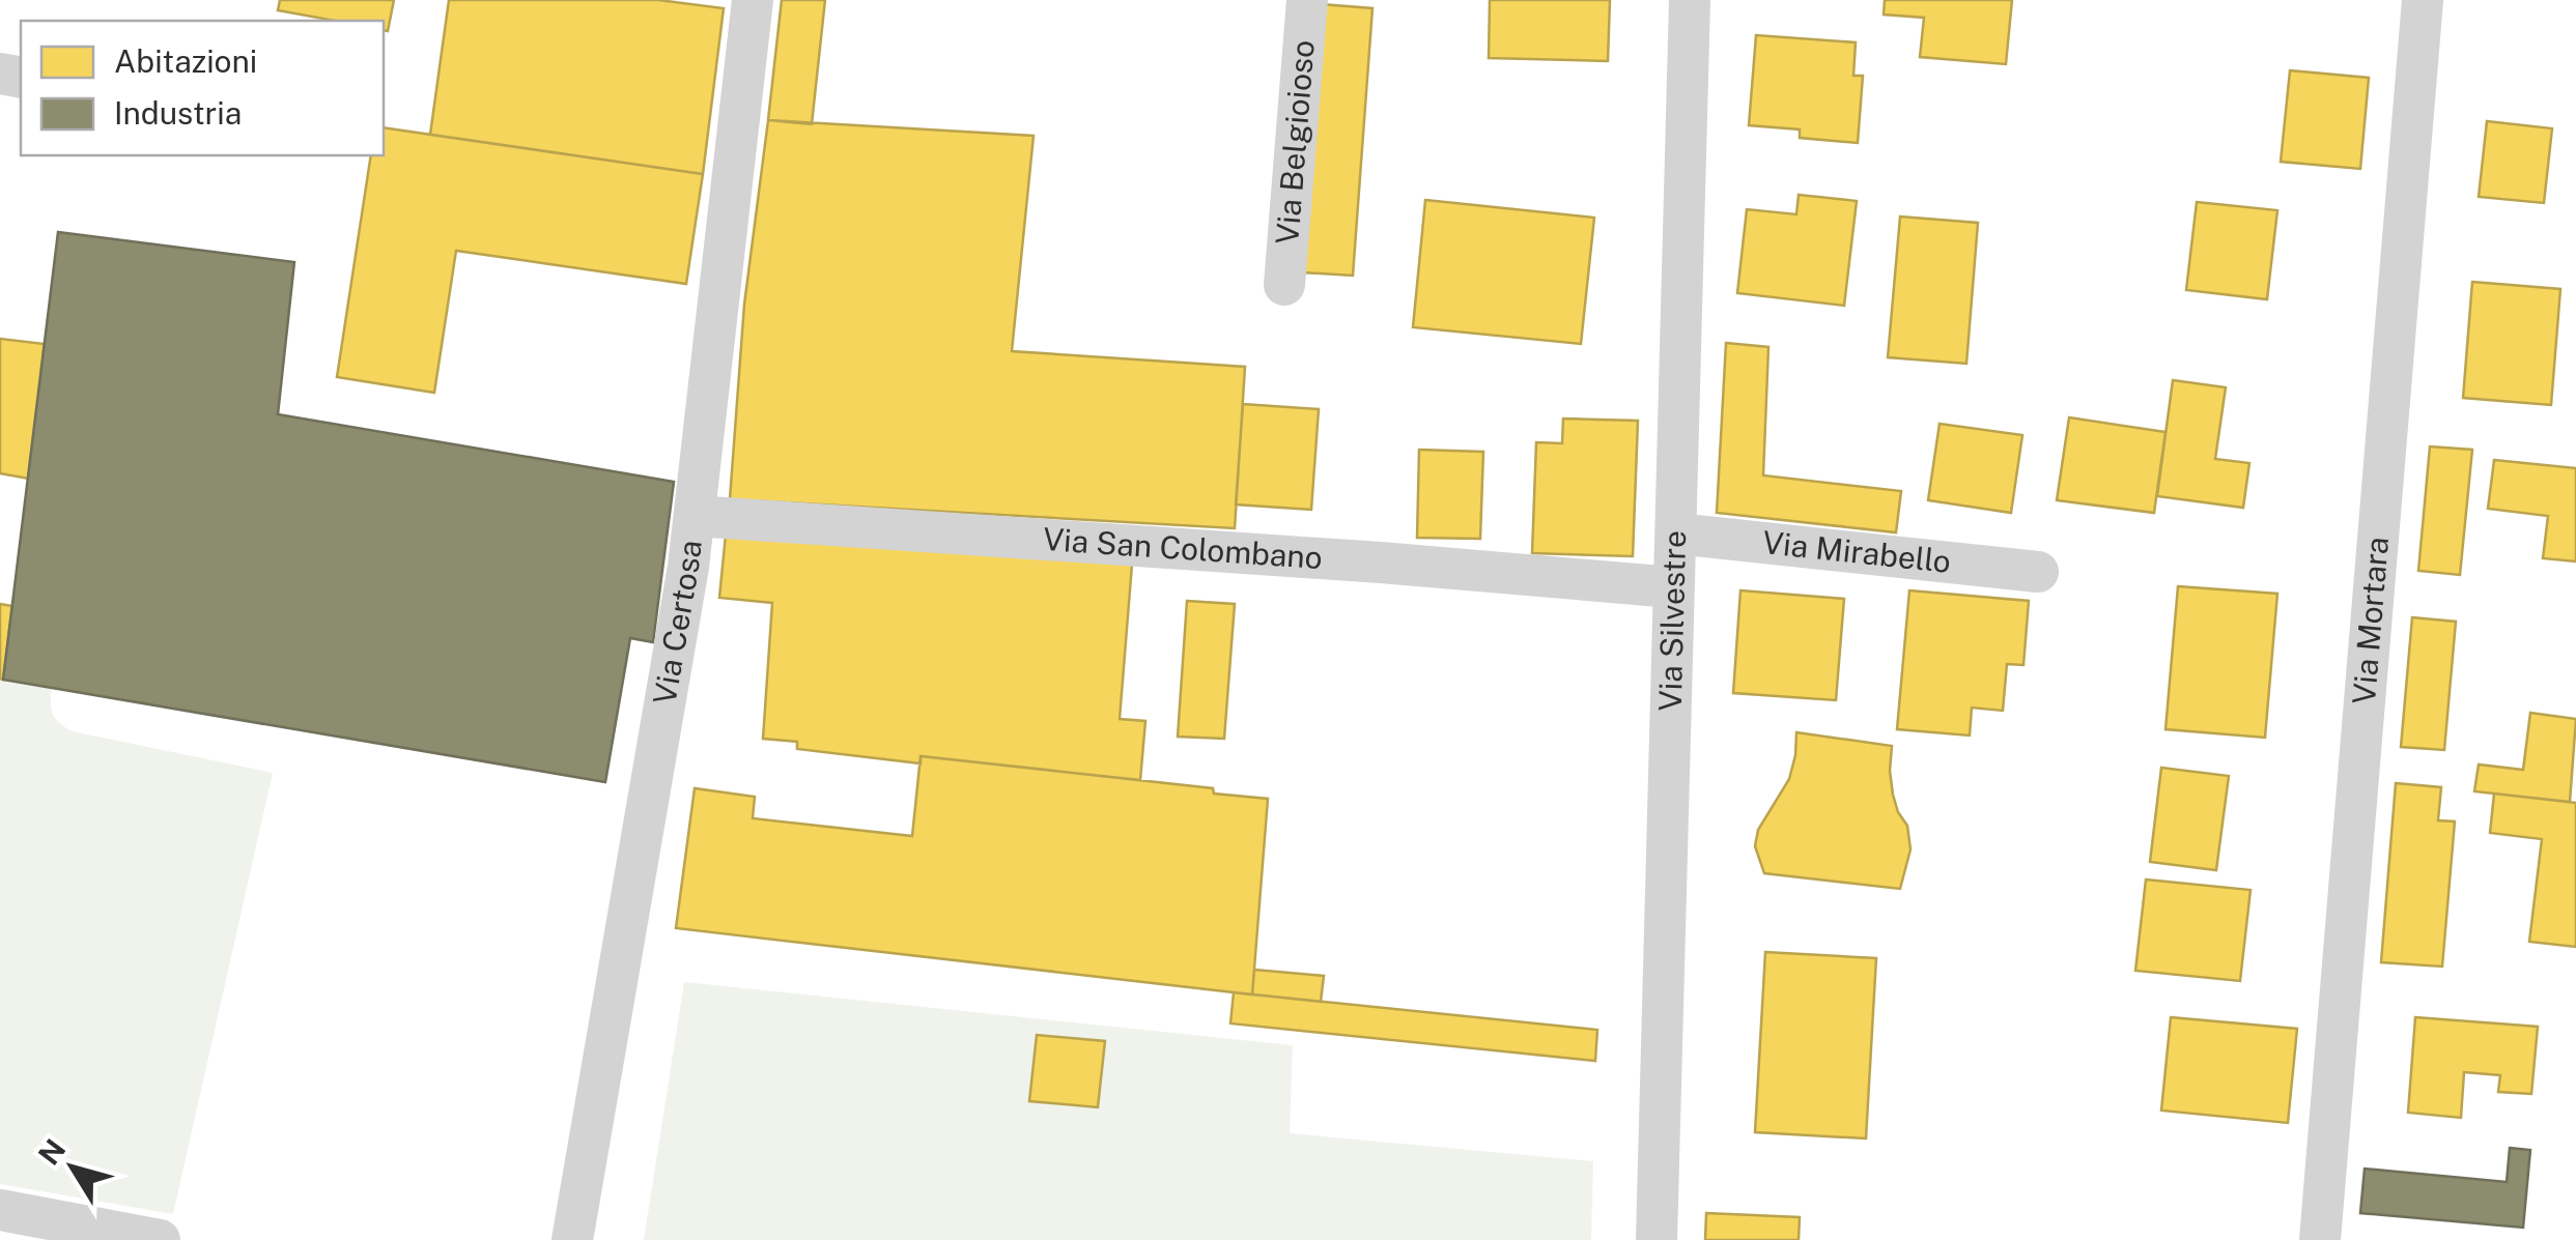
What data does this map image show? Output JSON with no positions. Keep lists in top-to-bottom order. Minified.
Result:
{"streets":{"street":["Via Belgioioso","Via San Colombano","Via Mirabello","Via Mortara","Via Silvestre","Via Certosa"]},"crossings":[["Via San Colombano","Via Silvestre"],["Via San Colombano","Via Certosa"],["Via Mirabello","Via Silvestre"]],"legend":["Abitazioni","Industria"],"north":"top left"}
